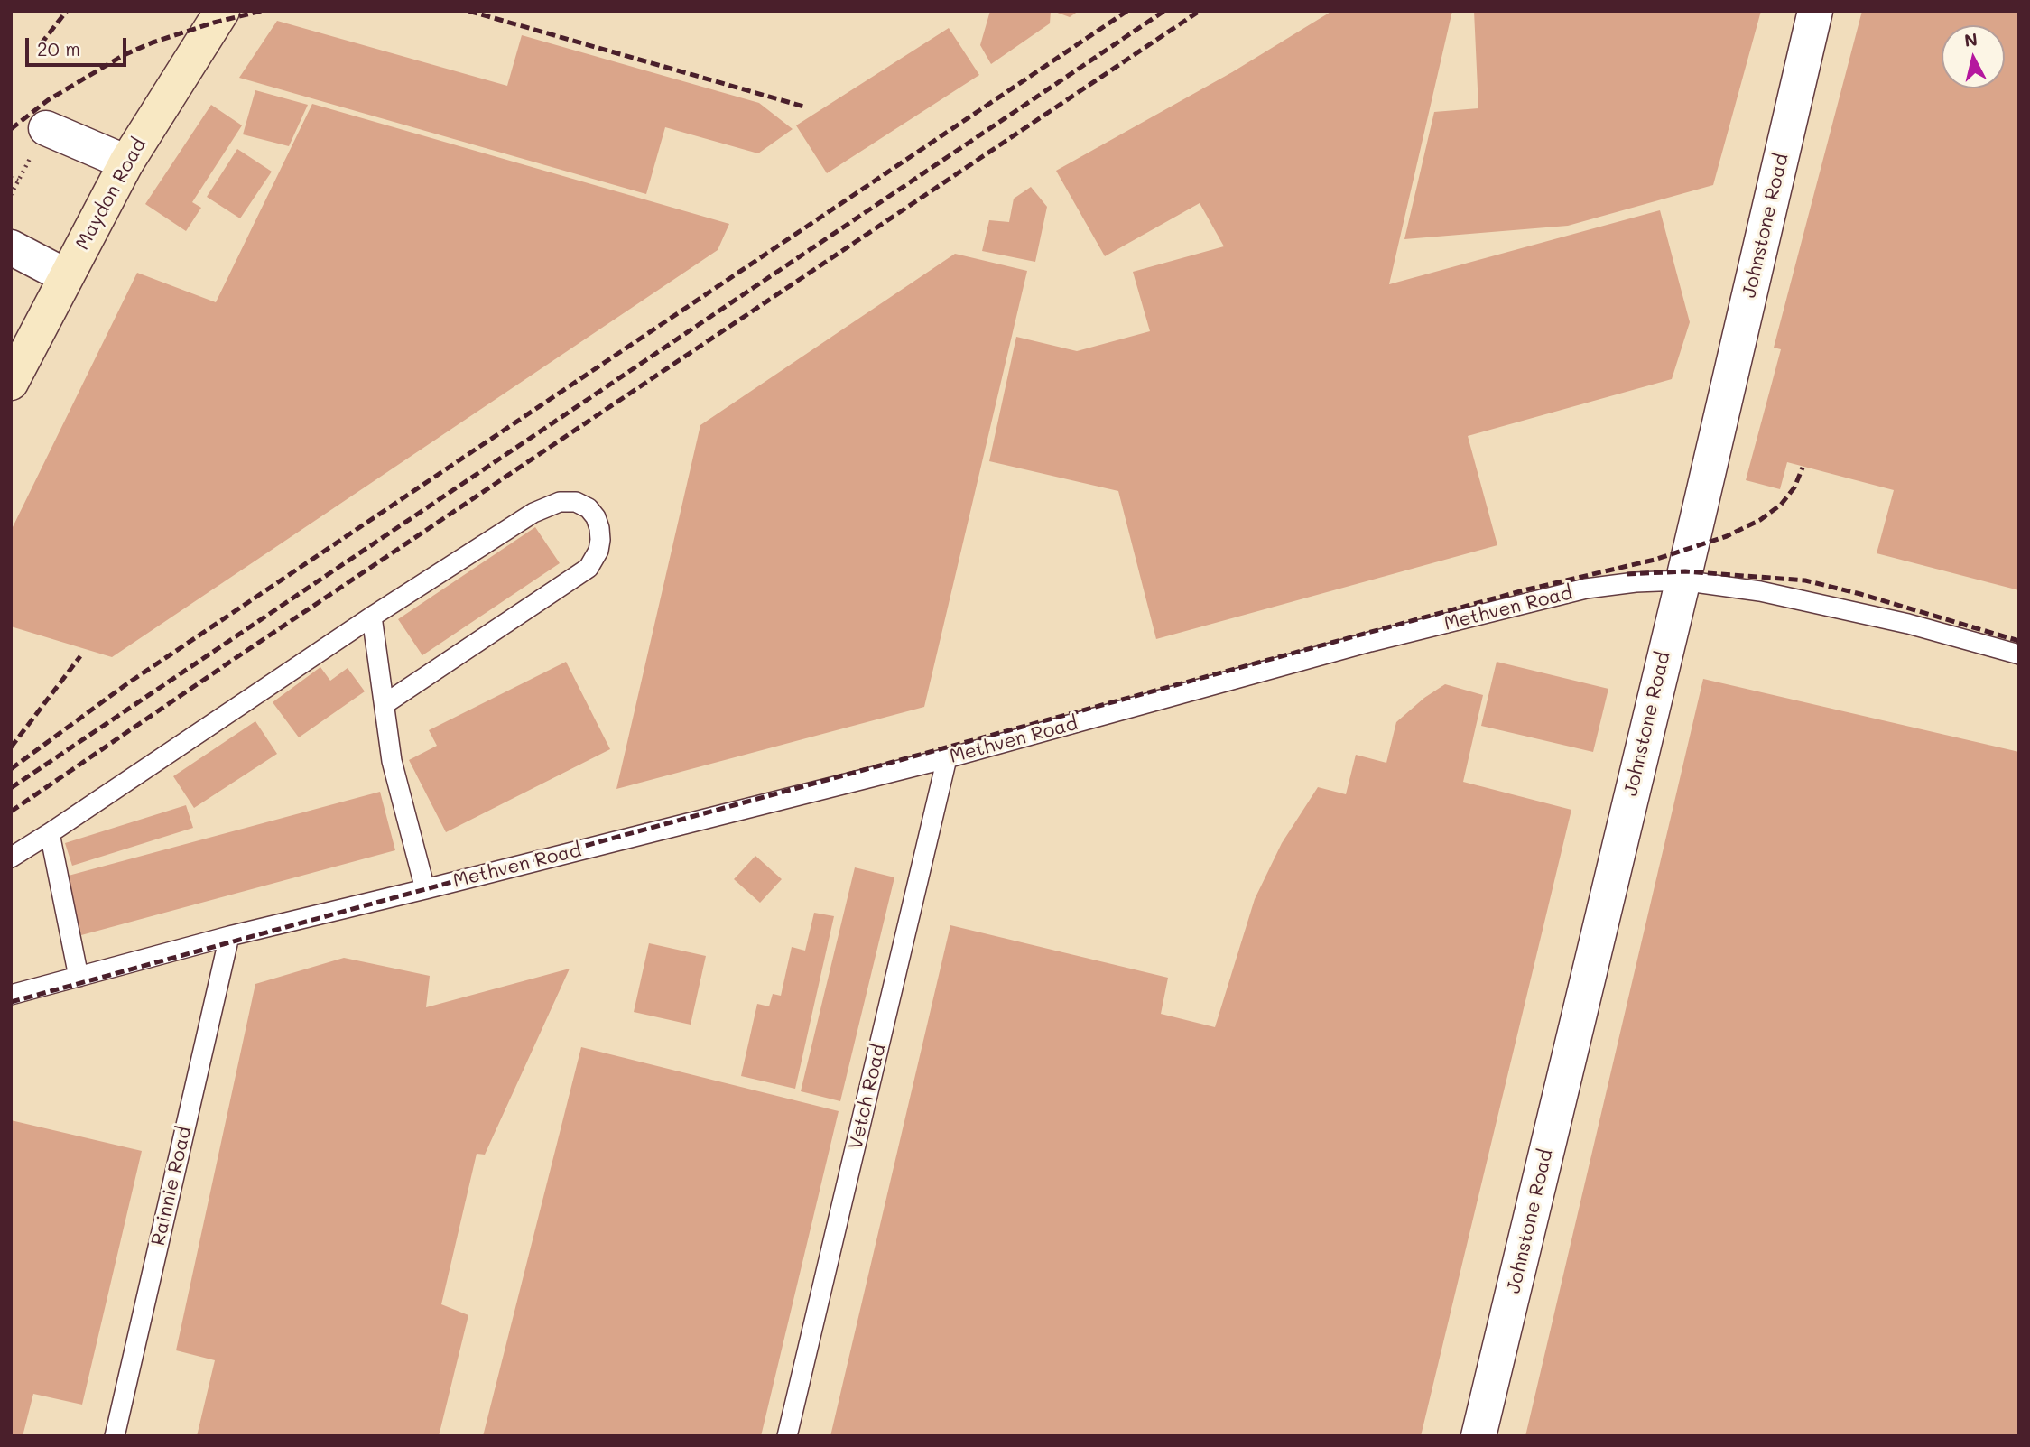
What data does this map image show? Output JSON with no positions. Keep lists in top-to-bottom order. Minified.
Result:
{"streets":{"street":["Maydon Road","Johnstone Road"],"lane":["Methven Road","Vetch Road","Rainnie Road"]},"crossings":[["Johnstone Road","Methven Road"],["Methven Road","Vetch Road"],["Methven Road","Rainnie Road"]],"scale_bar":"20 m","north":"top"}
